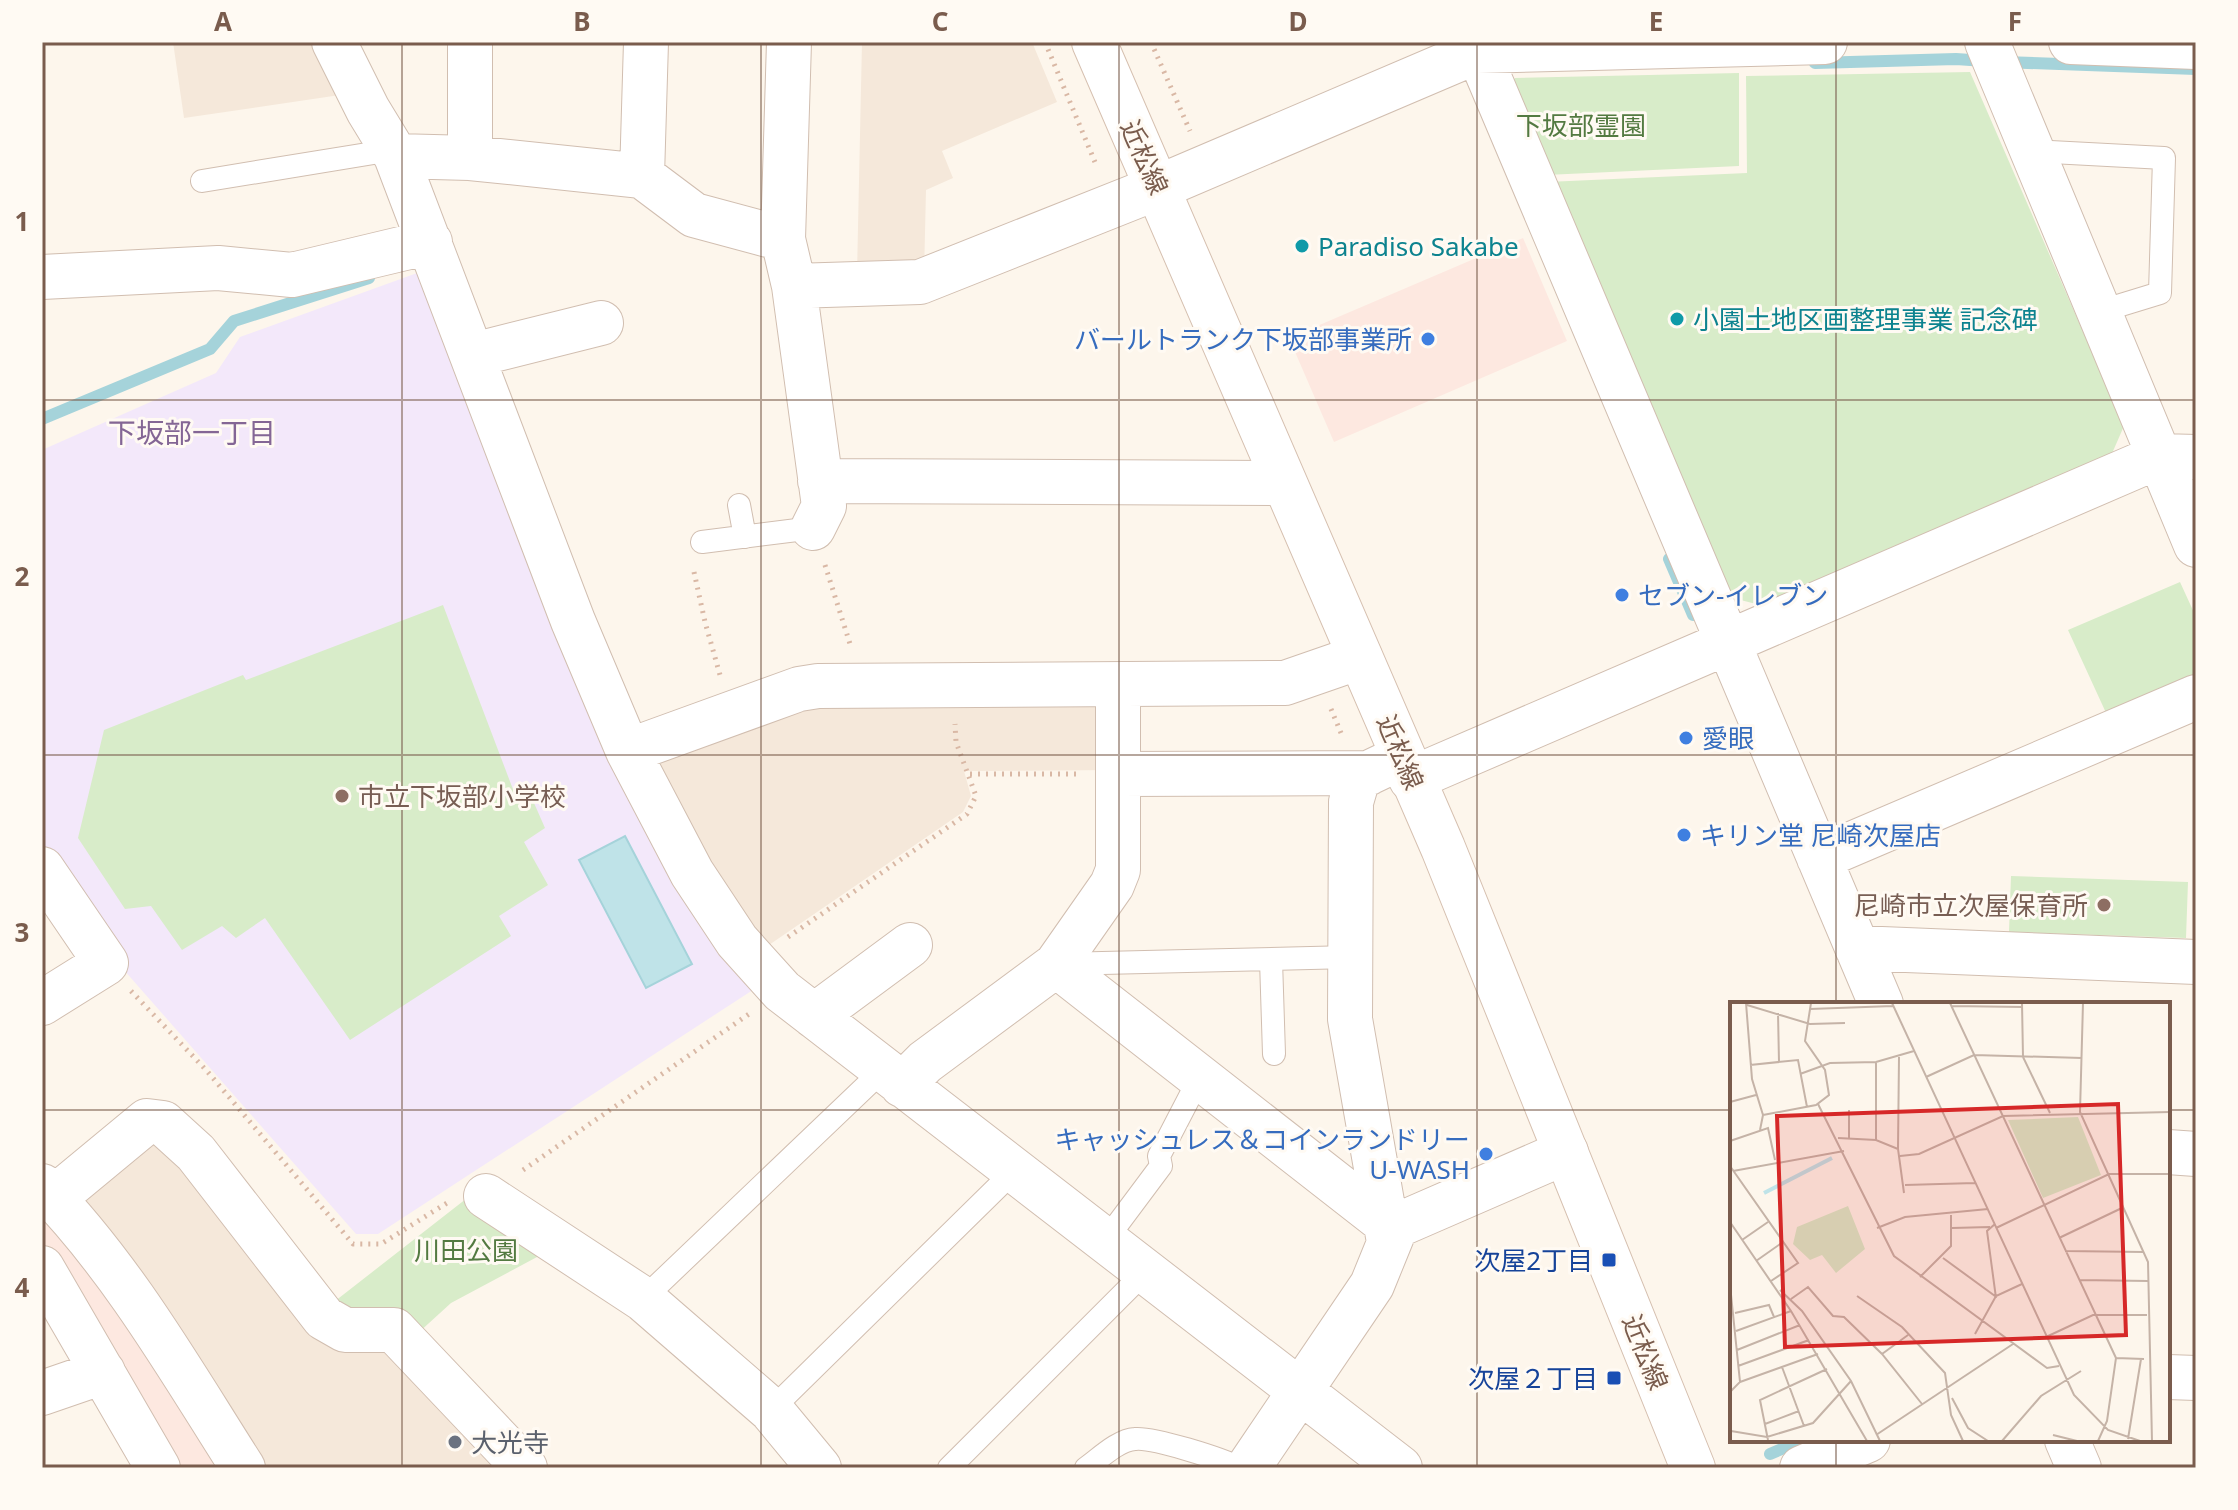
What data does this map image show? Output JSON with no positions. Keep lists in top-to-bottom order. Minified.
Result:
{"streets":{"street":["近松線"]},"districts":["下坂部一丁目"],"parks":["下坂部霊園","川田公園"],"places":{"other":["Paradiso Sakabe","小園土地区画整理事業 記念碑","バールトランク下坂部事業所","セブン-イレブン","愛眼","市立下坂部小学校","キリン堂 尼崎次屋店","尼崎市立次屋保育所","キャッシュレス＆コインランドリー U-WASH","大光寺"],"transit":["次屋2丁目","次屋２丁目"]},"grid":{"columns":["A","B","C","D","E","F"],"rows":["1","2","3","4"]}}
